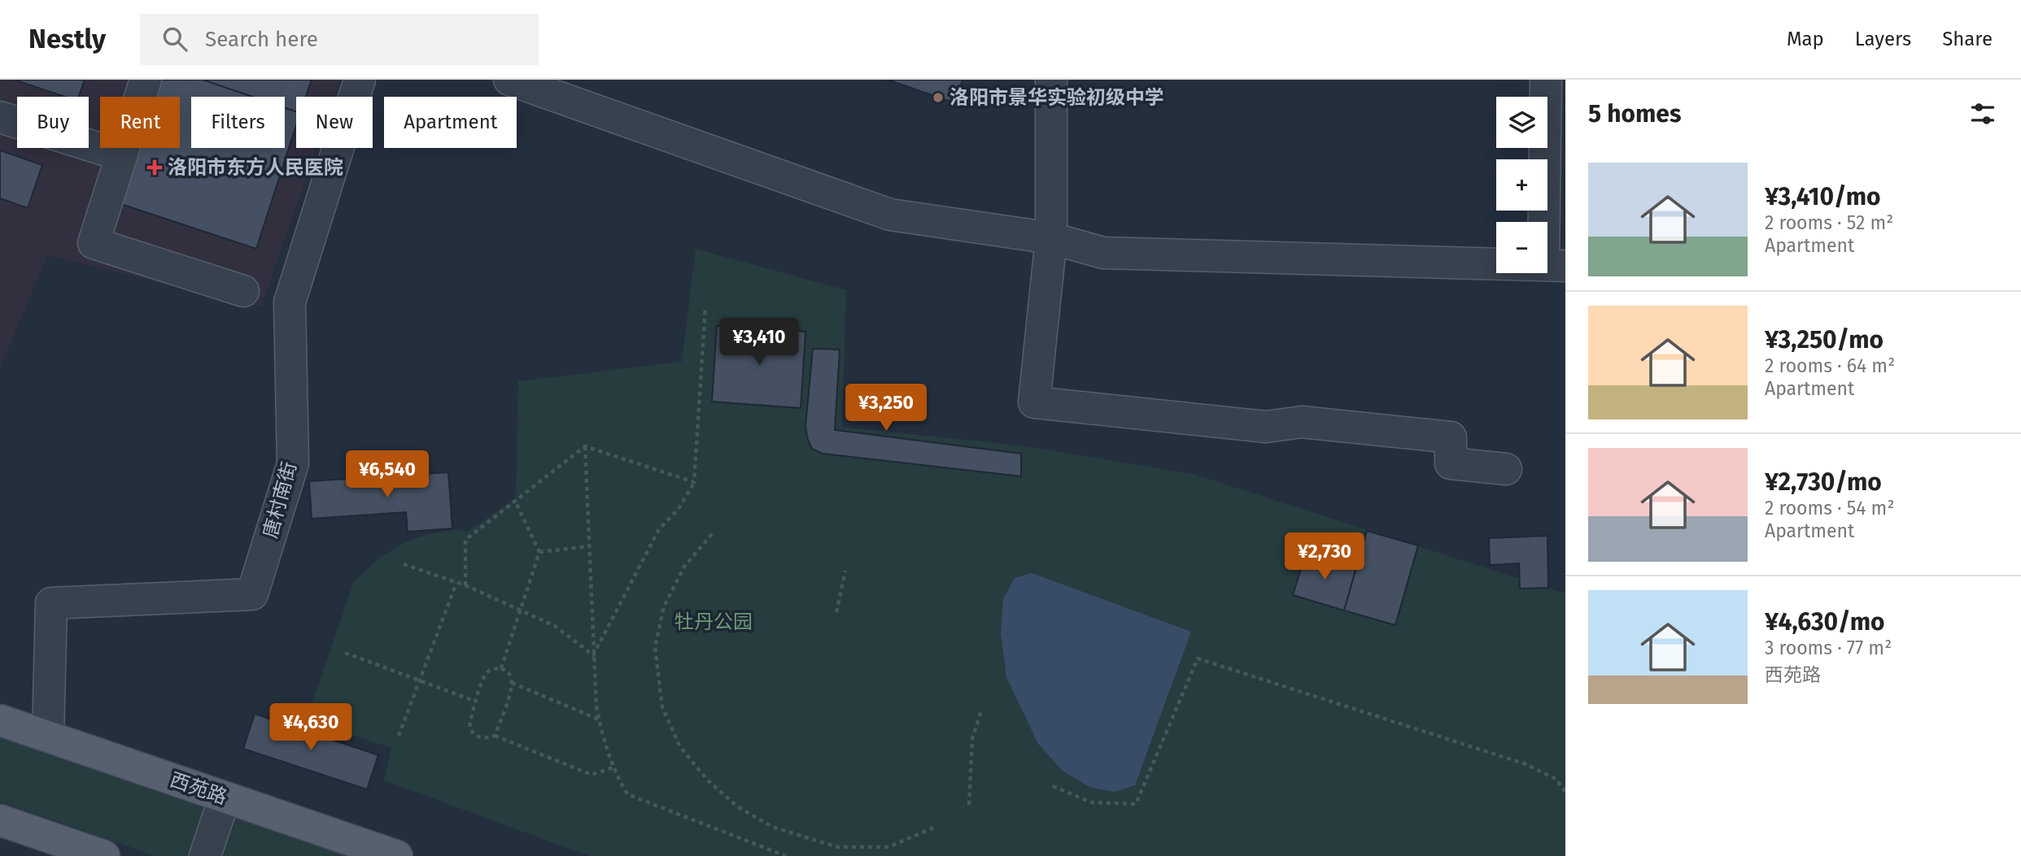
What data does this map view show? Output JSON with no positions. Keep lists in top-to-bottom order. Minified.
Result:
{"streets":{"main road":["西苑路"],"lane":["唐村南街"]},"crossings":[["唐村南街","西苑路"]],"parks":["牡丹公园"],"places":{"other":["洛阳市景华实验初级中学"],"health":["洛阳市东方人民医院"]},"page":{"header":"Nestly","search":"Search here","nav":["Map","Layers","Share"],"heading":"5 homes","map_buttons":["+","−"],"chip":["Buy","Rent","Filters","New","Apartment"],"list":[{"name":"¥3,410/mo","note":"2 rooms · 52 m² · Apartment"},{"name":"¥3,250/mo","note":"2 rooms · 64 m² · Apartment"},{"name":"¥2,730/mo","note":"2 rooms · 54 m² · Apartment"},{"name":"¥4,630/mo","note":"3 rooms · 77 m² · 西苑路"}],"price":["¥3,410","¥3,250","¥6,540","¥2,730","¥4,630"]}}
